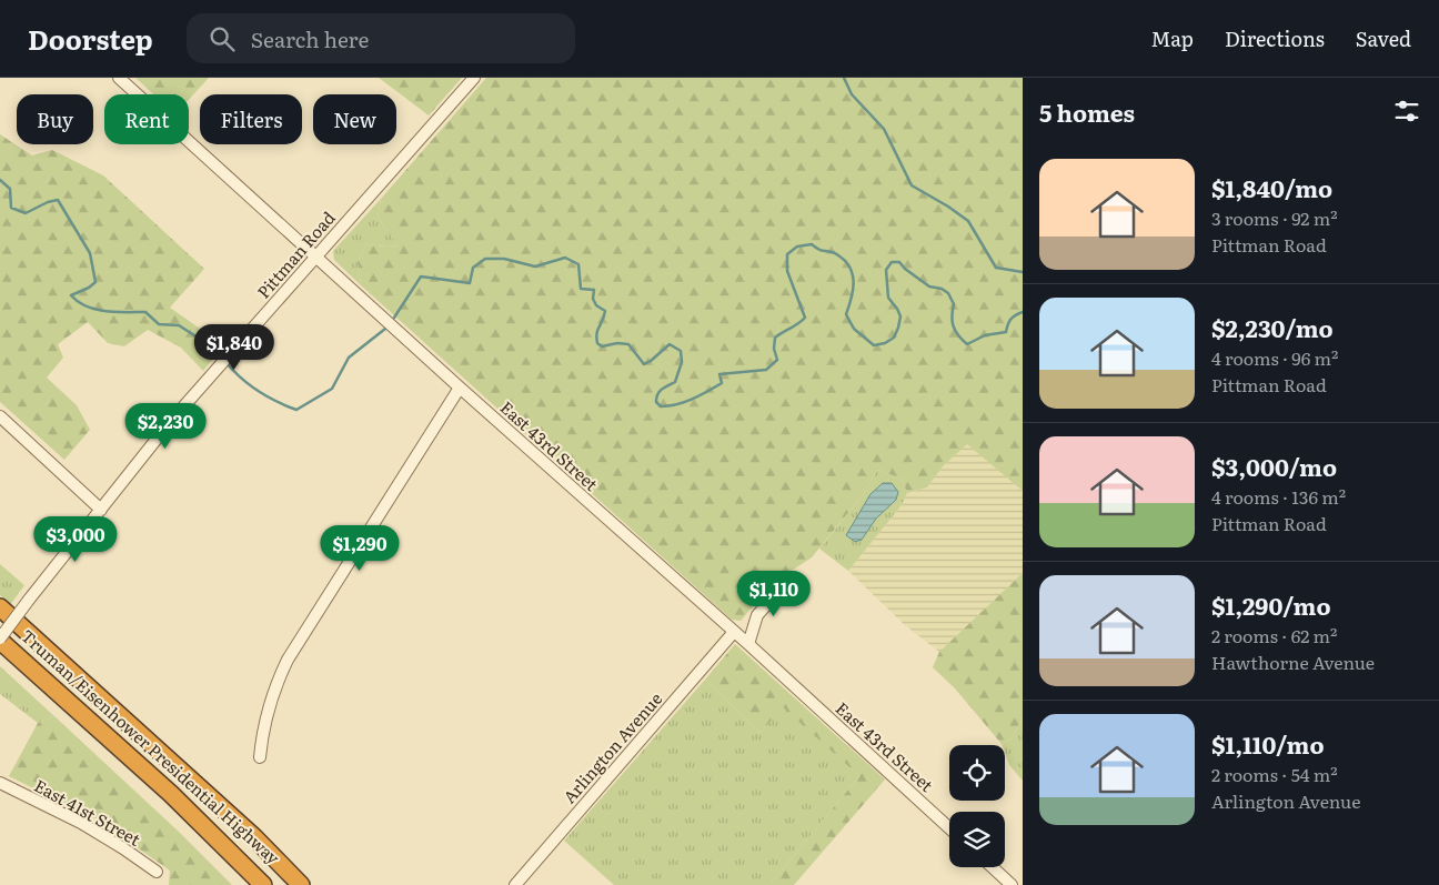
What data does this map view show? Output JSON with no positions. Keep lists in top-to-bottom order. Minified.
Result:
{"streets":{"highway":["Truman/Eisenhower Presidential Highway"],"street":["Pittman Road","East 43rd Street","Arlington Avenue","East 41st Street"]},"crossings":[["Pittman Road","East 43rd Street"],["Pittman Road","Truman/Eisenhower Presidential Highway"],["East 43rd Street","Arlington Avenue"]],"page":{"header":"Doorstep","search":"Search here","nav":["Map","Directions","Saved"],"heading":"5 homes","chip":["Buy","Rent","Filters","New"],"list":[{"name":"$1,840/mo","note":"3 rooms · 92 m² · Pittman Road"},{"name":"$2,230/mo","note":"4 rooms · 96 m² · Pittman Road"},{"name":"$3,000/mo","note":"4 rooms · 136 m² · Pittman Road"},{"name":"$1,290/mo","note":"2 rooms · 62 m² · Hawthorne Avenue"},{"name":"$1,110/mo","note":"2 rooms · 54 m² · Arlington Avenue"}],"price":["$1,840","$2,230","$3,000","$1,290","$1,110"]}}
